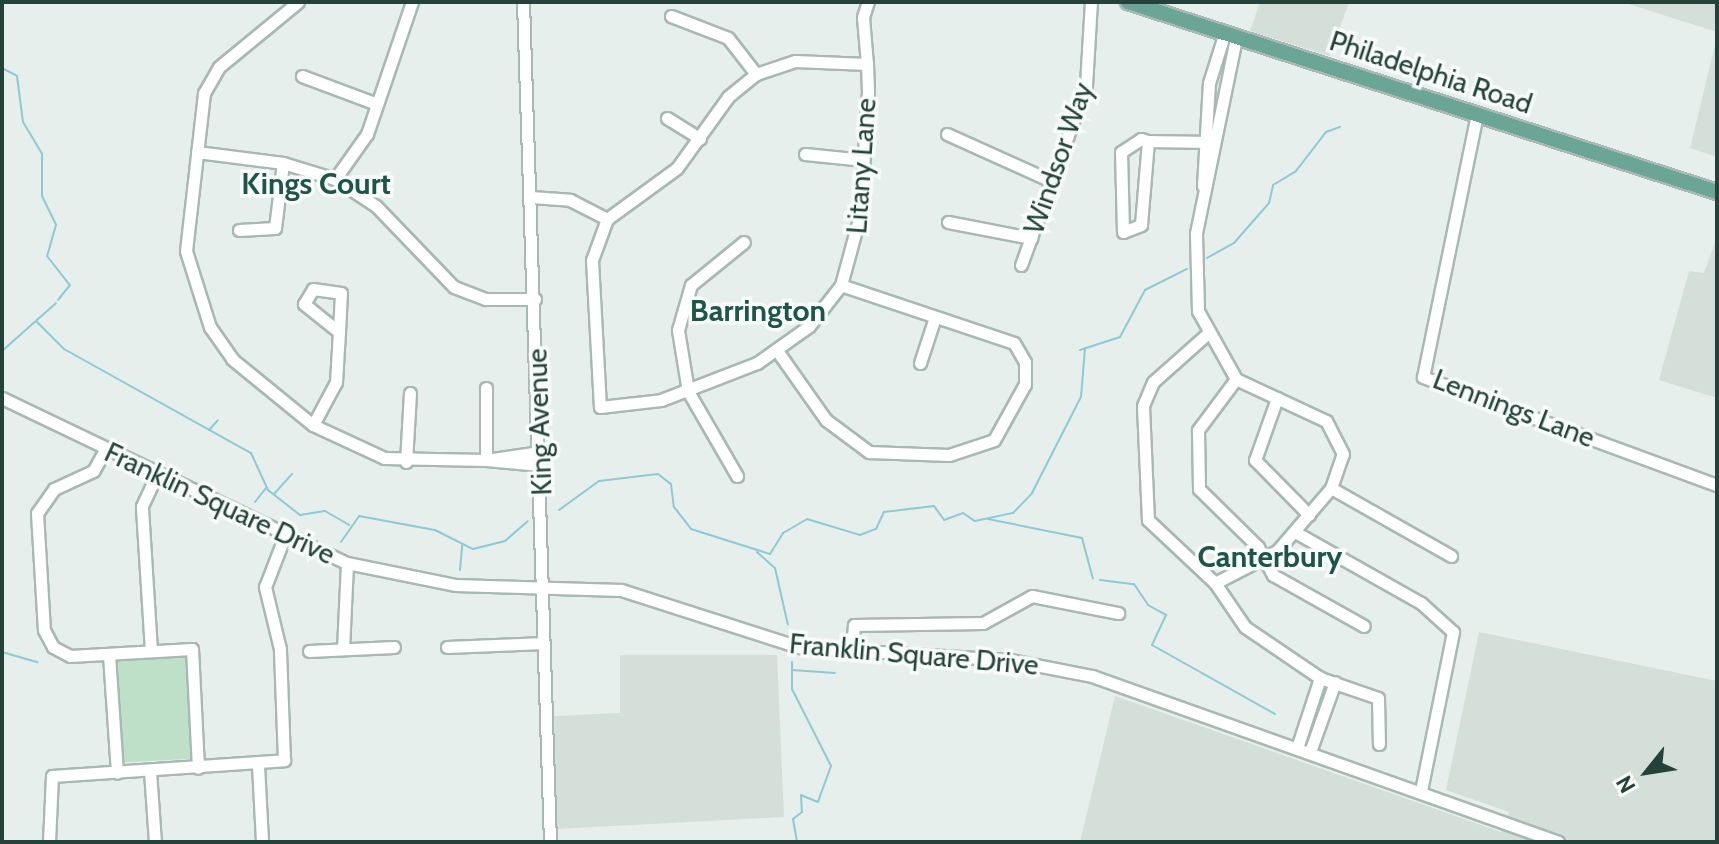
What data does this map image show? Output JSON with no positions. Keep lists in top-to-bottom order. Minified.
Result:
{"streets":{"main road":["Philadelphia Road"],"street":["Windsor Way","Litany Lane","Lennings Lane","King Avenue","Franklin Square Drive"]},"crossings":[["Philadelphia Road","Lennings Lane"],["King Avenue","Franklin Square Drive"]],"districts":["Kings Court","Barrington","Canterbury"],"north":"bottom left"}
